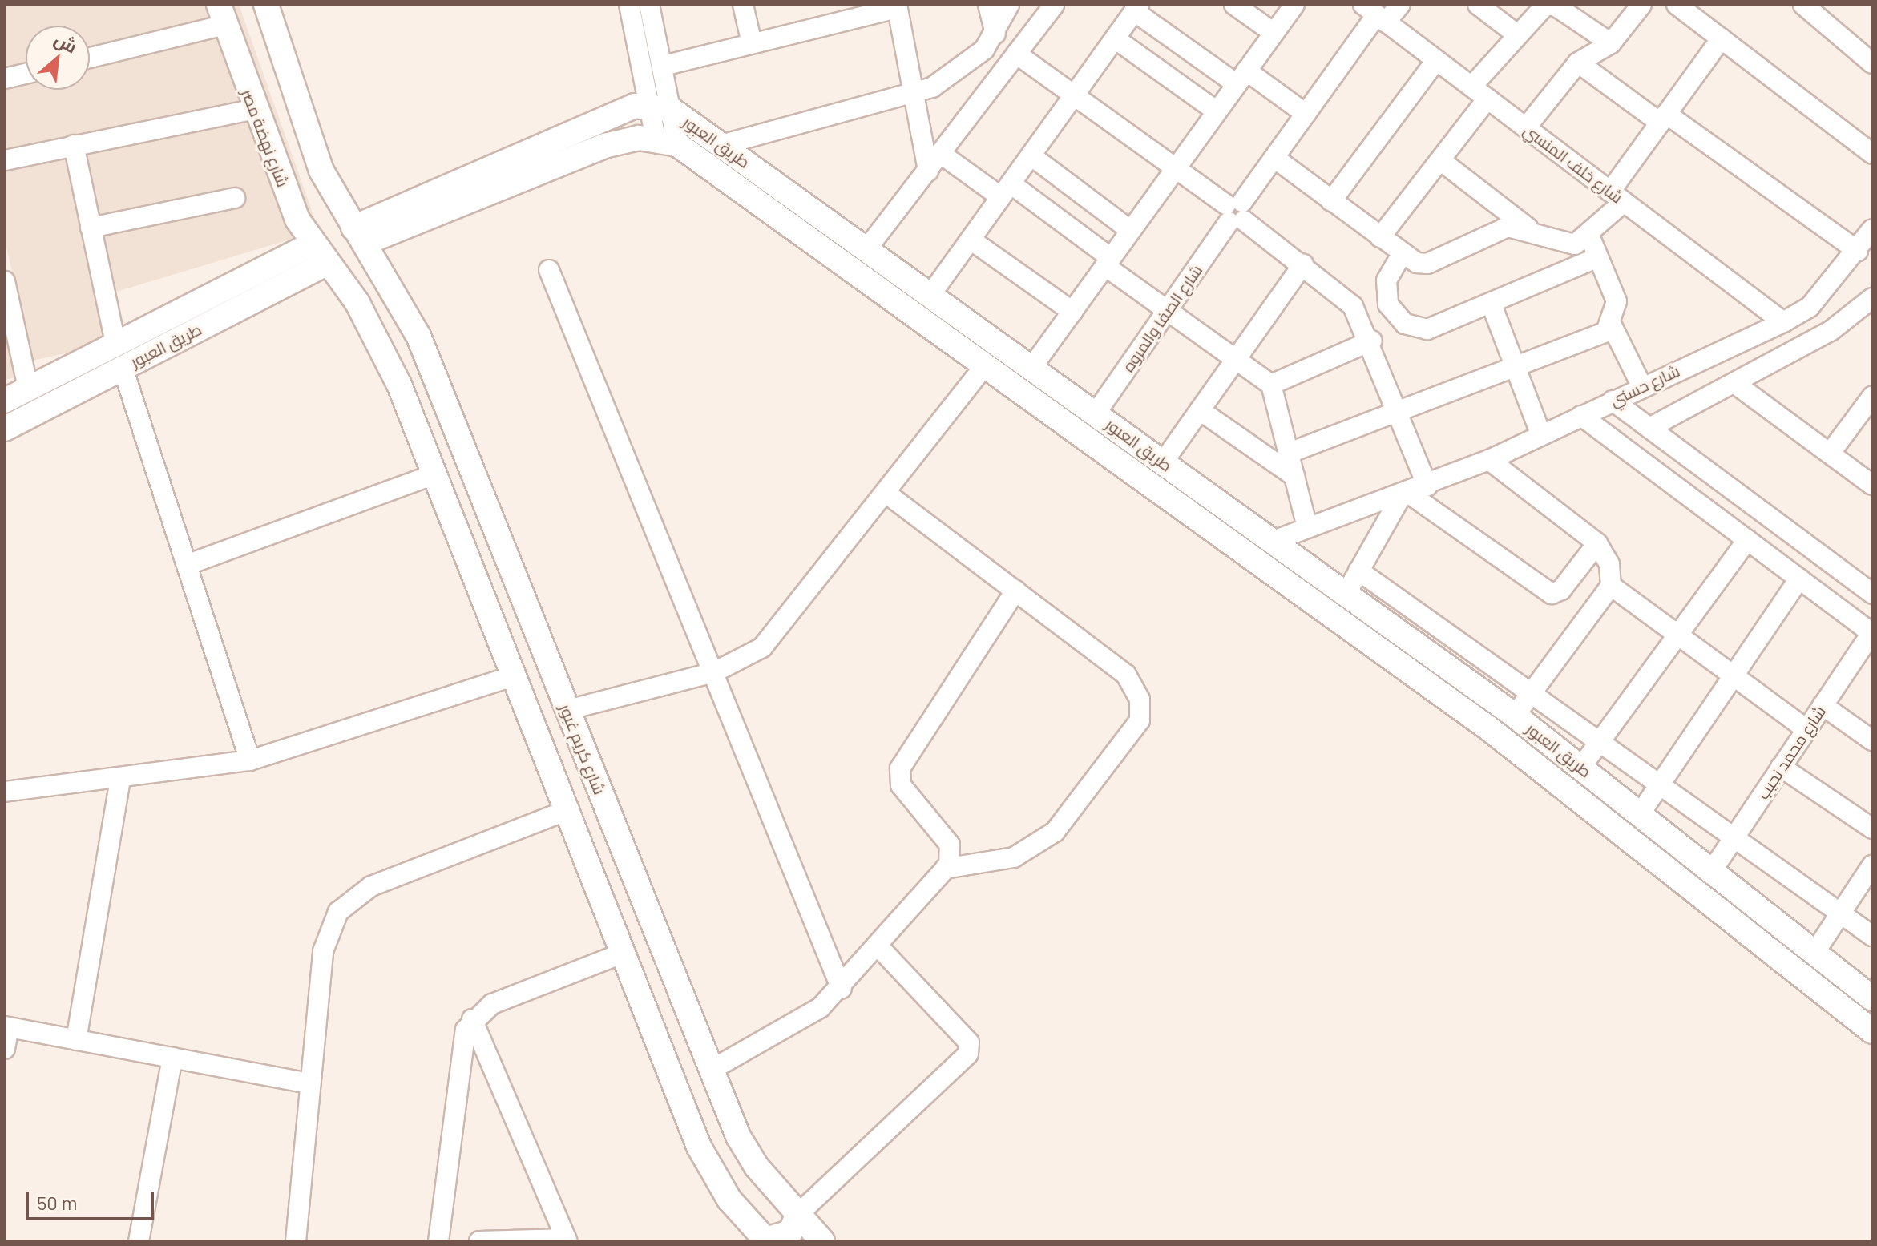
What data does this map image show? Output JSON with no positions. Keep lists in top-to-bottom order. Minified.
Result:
{"streets":{"street":["شارع نهضة مصر","طريق العبور","شارع خلف المنسي","شارع الصفا والمروه","شارع حسني","شارع كريم غبور","شارع محمد نجيب"]},"crossings":[["شارع نهضة مصر","طريق العبور"],["طريق العبور","شارع الصفا والمروه"],["طريق العبور","شارع حسني"],["طريق العبور","شارع محمد نجيب"],["شارع خلف المنسي","شارع الصفا والمروه"],["شارع خلف المنسي","شارع حسني"]],"scale_bar":"50 m","north":"top right"}
